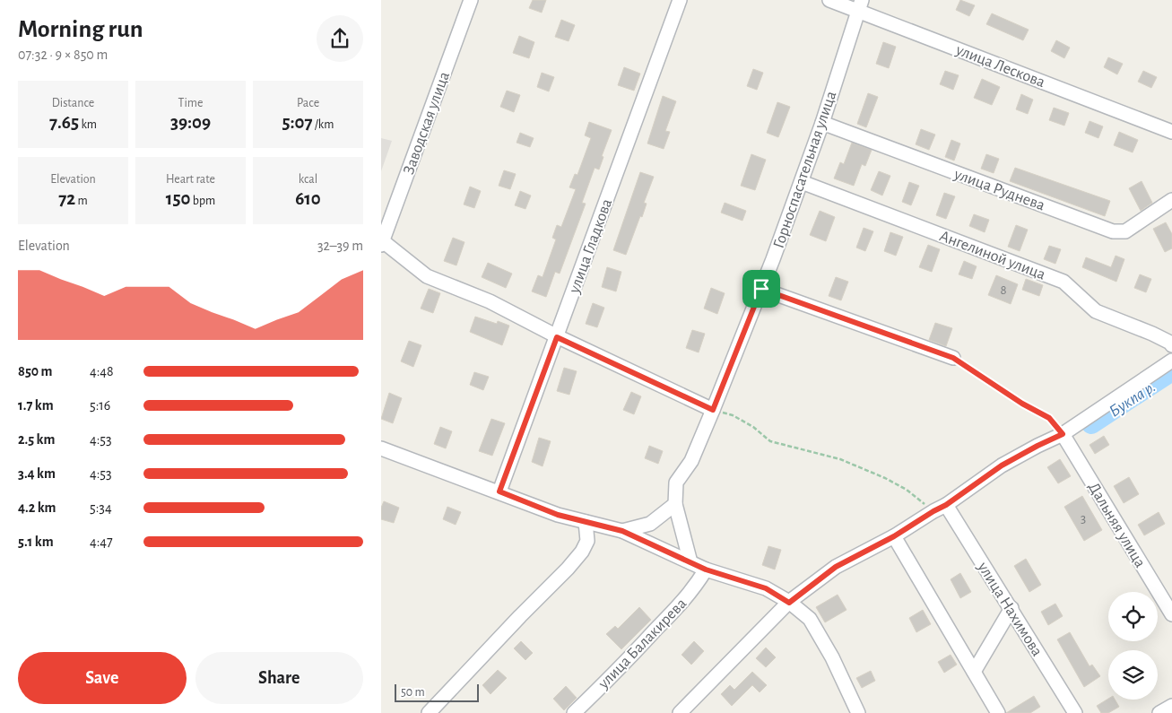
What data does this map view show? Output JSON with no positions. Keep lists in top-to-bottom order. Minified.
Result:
{"streets":{"street":["улица Лескова","Заводская улица","Горноспасательная улица","улица Руднева","улица Гладкова","Ангелиной улица","Дальняя улица","улица Нахимова","улица Балакирева"]},"crossings":[["улица Лескова","Горноспасательная улица"],["Горноспасательная улица","улица Руднева"],["Горноспасательная улица","Ангелиной улица"]],"water":["Букпа р."],"house_numbers":["8","3"],"scale_bar":"50 m","page":{"heading":["Morning run","07:32 · 9 × 850 m"],"stats":[["Distance","7.65 km"],["Time","39:09"],["Pace","5:07 /km"],["Elevation","72 m"],["Heart rate","150 bpm"],["kcal","610"]],"chart":["Elevation","32–39 m"],"list":[{"name":"850 m","note":"4:48"},{"name":"1.7 km","note":"5:16"},{"name":"2.5 km","note":"4:53"},{"name":"3.4 km","note":"4:53"},{"name":"4.2 km","note":"5:34"},{"name":"5.1 km","note":"4:47"}],"buttons":["Save","Share"],"scale":"50 m"}}
